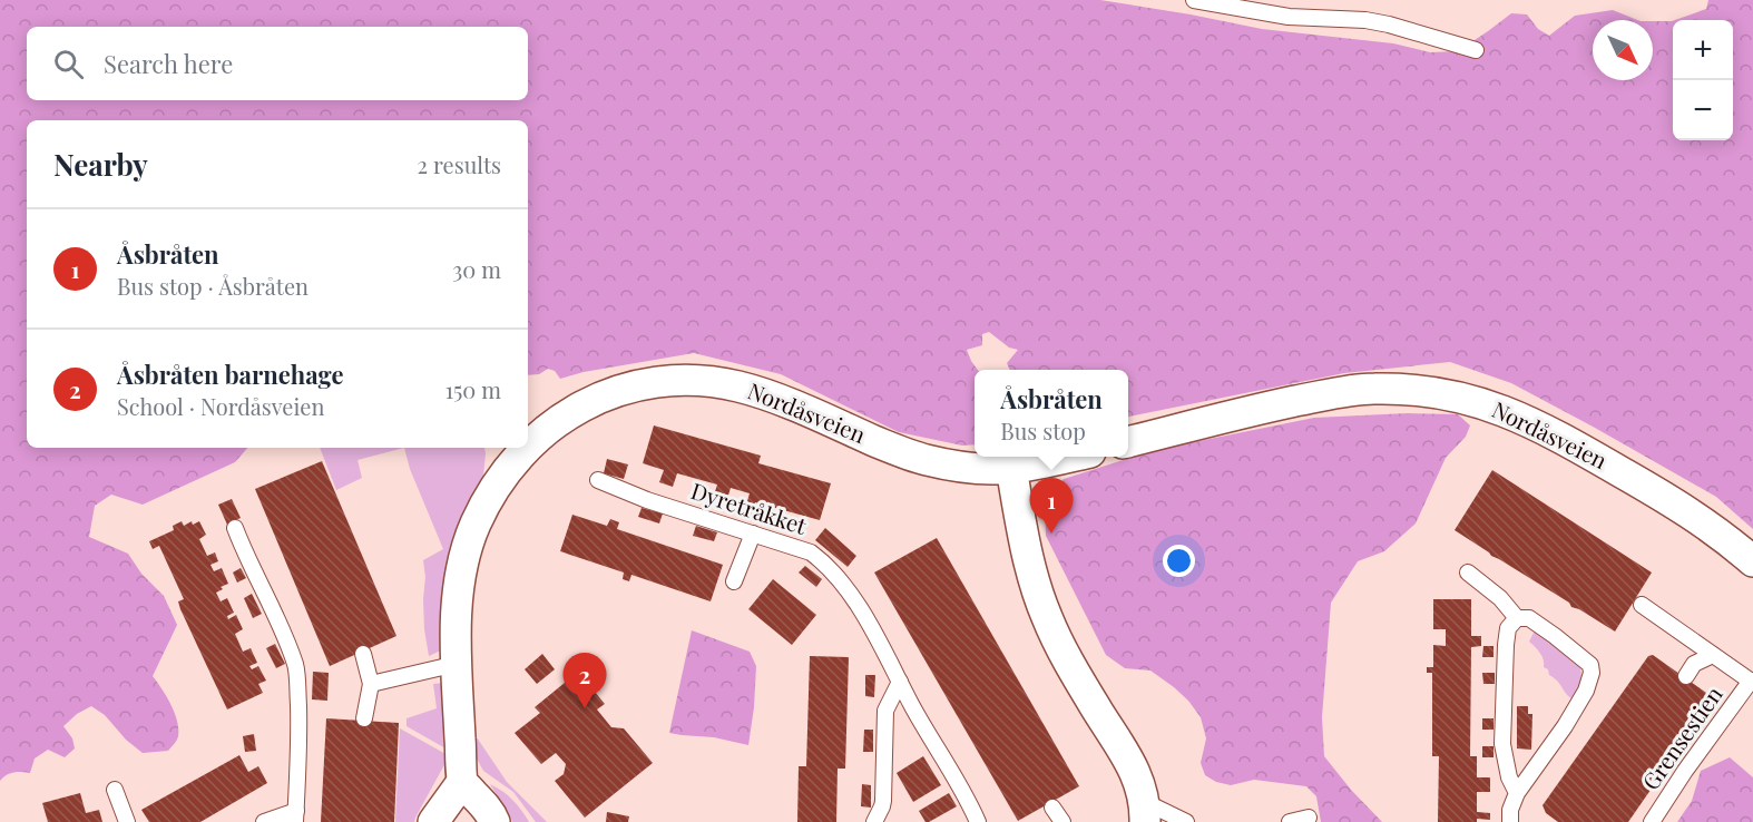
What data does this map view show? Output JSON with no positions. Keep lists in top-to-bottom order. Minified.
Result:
{"streets":{"street":["Nordåsveien"],"lane":["Dyretråkket","Grensestien"]},"north":"bottom right","page":{"map_buttons":["+","−"],"search":"Search here","heading":["Nearby","2 results"],"list":[{"mark":"1","name":"Åsbråten","note":"Bus stop · Åsbråten","value":"30 m"},{"mark":"2","name":"Åsbråten barnehage","note":"School · Nordåsveien","value":"150 m"}],"popup":["Åsbråten","Bus stop"],"pins":["1","2"]}}
